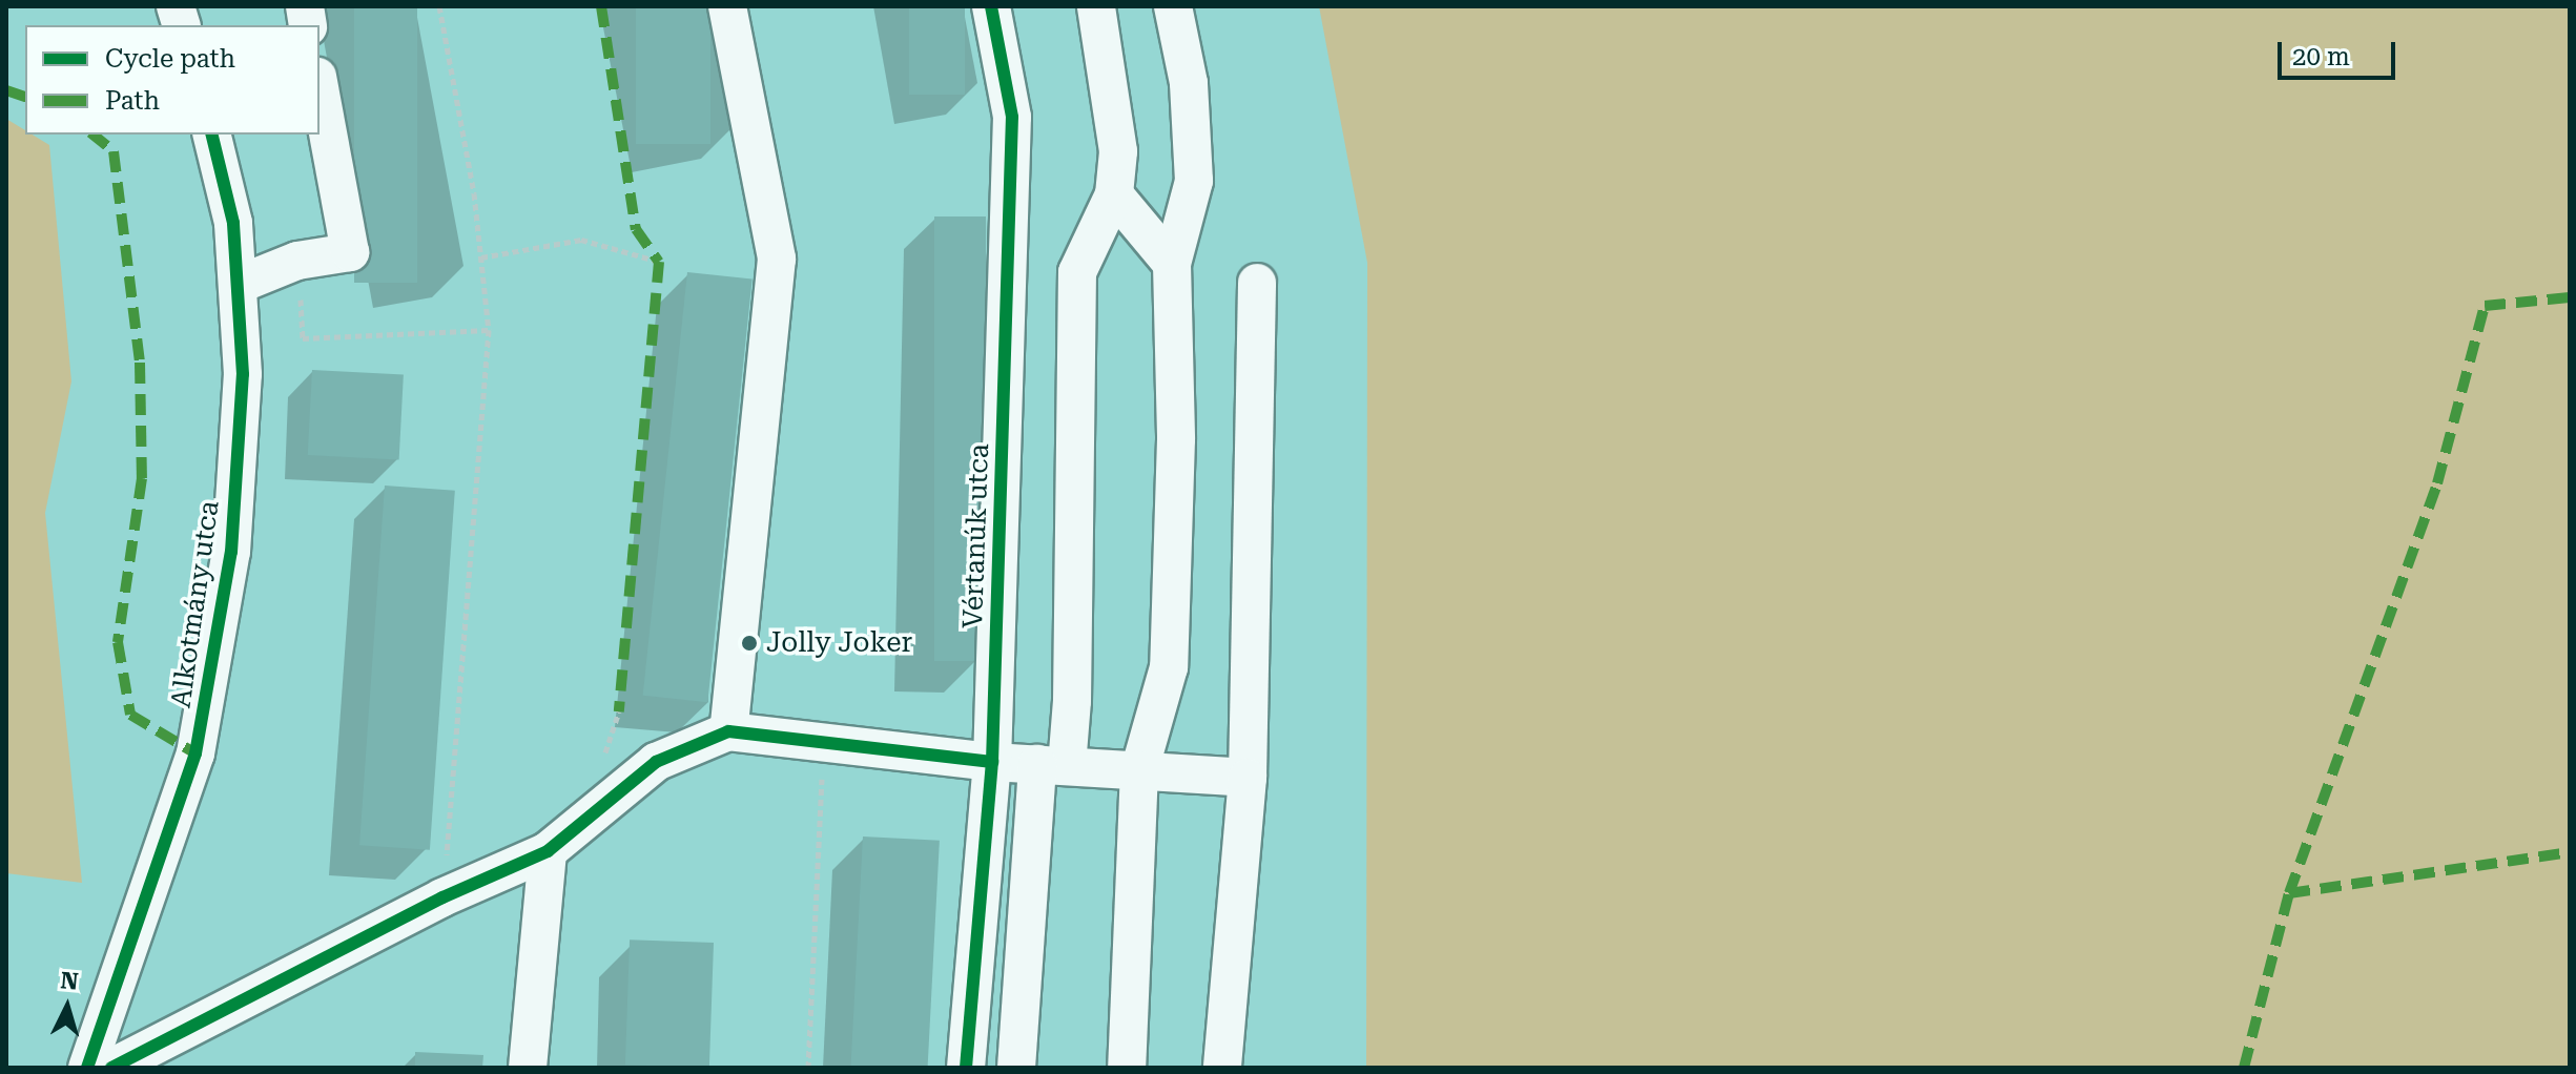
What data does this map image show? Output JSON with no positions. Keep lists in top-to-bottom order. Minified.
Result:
{"streets":{"street":["Vértanúk utca","Alkotmány utca"]},"places":["Jolly Joker"],"legend":["Cycle path","Path"],"scale_bar":"20 m","north":"top"}
